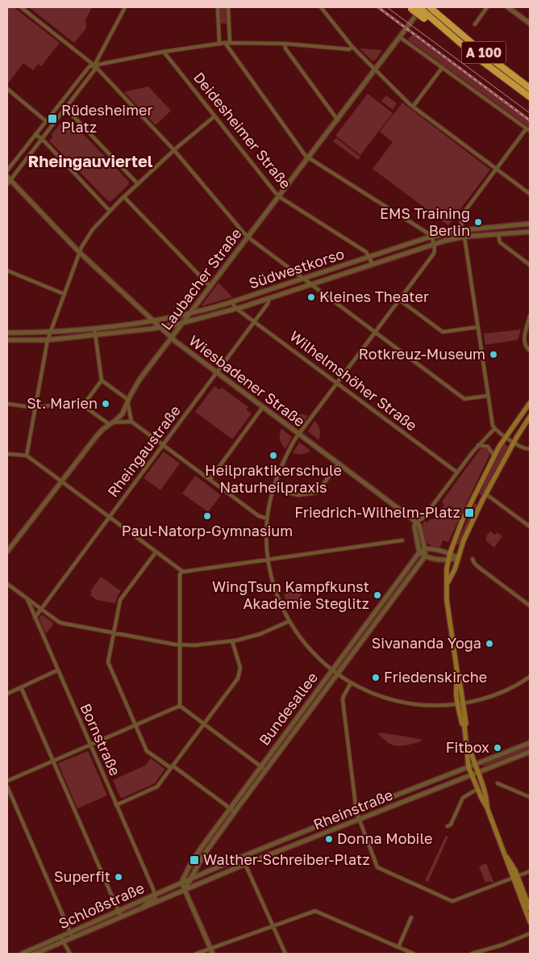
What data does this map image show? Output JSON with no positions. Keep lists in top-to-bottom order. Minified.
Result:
{"streets":{"highway":["A 100"],"street":["Deidesheimer Straße","Südwestkorso","Laubacher Straße","Wiesbadener Straße","Wilhelmshöher Straße","Rheingaustraße","Bundesallee","Bornstraße","Rheinstraße","Schloßstraße"]},"crossings":[["Deidesheimer Straße","Südwestkorso"],["Deidesheimer Straße","Laubacher Straße"],["Südwestkorso","Laubacher Straße"],["Südwestkorso","Wiesbadener Straße"],["Südwestkorso","Wilhelmshöher Straße"],["Südwestkorso","Rheingaustraße"],["Laubacher Straße","Wiesbadener Straße"],["Wiesbadener Straße","Rheingaustraße"],["Wilhelmshöher Straße","Rheingaustraße"],["Rheingaustraße","Bornstraße"],["Bundesallee","Rheinstraße"],["Bundesallee","Schloßstraße"],["Bornstraße","Schloßstraße"],["Rheinstraße","Schloßstraße"]],"districts":["Rheingauviertel"],"places":{"transit":["Rüdesheimer Platz","Friedrich-Wilhelm-Platz","Walther-Schreiber-Platz"],"other":["EMS Training Berlin","Kleines Theater","Rotkreuz-Museum","St. Marien","Heilpraktikerschule Naturheilpraxis","Paul-Natorp-Gymnasium","WingTsun Kampfkunst Akademie Steglitz","Sivananda Yoga","Friedenskirche","Fitbox","Donna Mobile","Superfit"]}}
